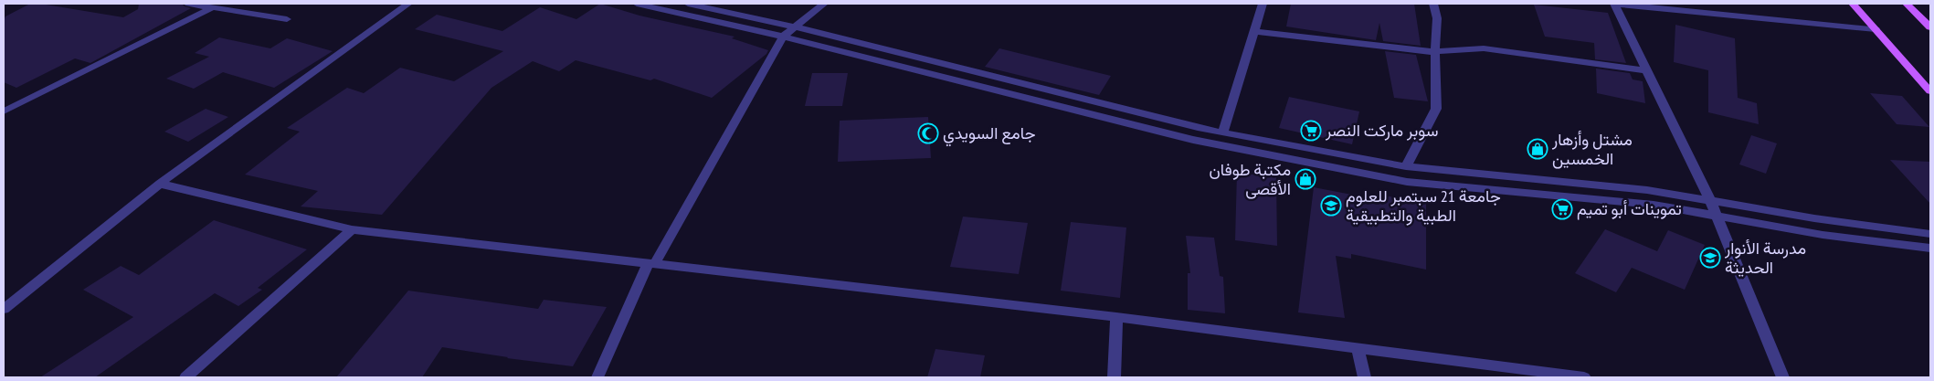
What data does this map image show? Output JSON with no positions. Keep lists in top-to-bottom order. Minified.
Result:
{"places":{"supermarket":["سوبر ماركت النصر","تموينات أبو تميم"],"mosque":["جامع السويدي"],"shop":["مشتل وأزهار الخمسين","مكتبة طوفان الأقصى"],"school or university":["جامعة 21 سبتمبر للعلوم الطبية والتطبيقية","مدرسة الأنوار الحديثة"]}}
